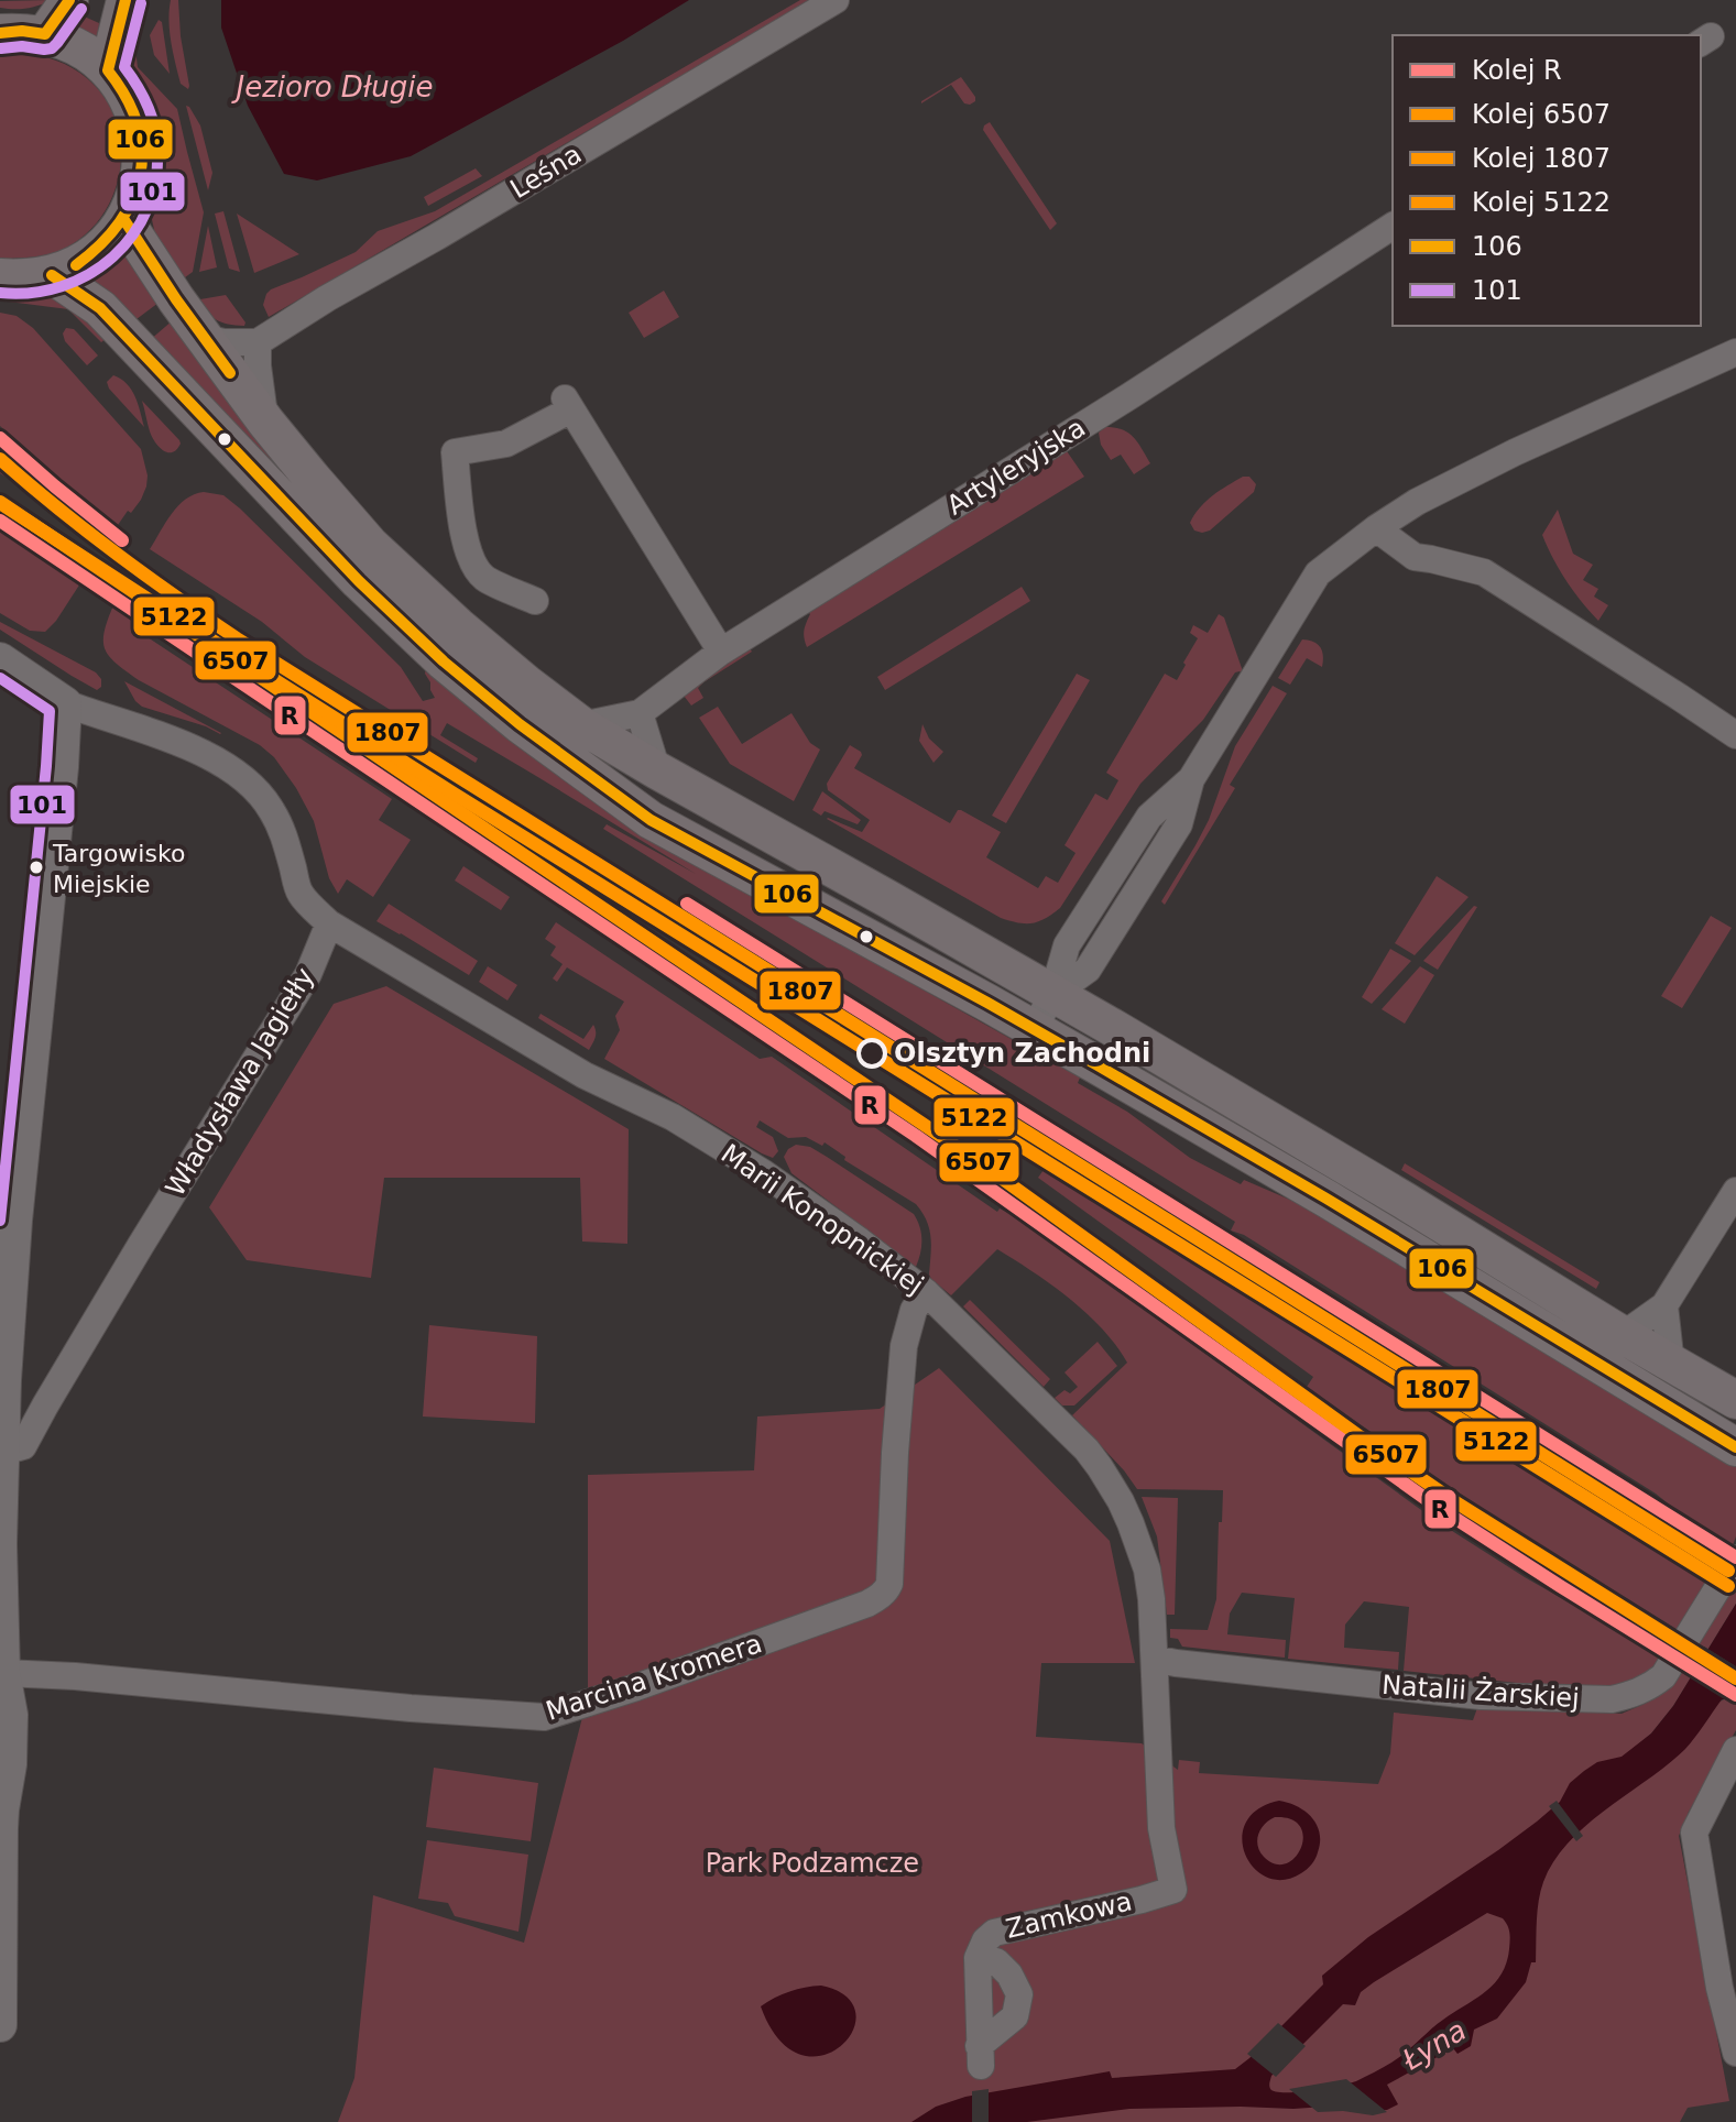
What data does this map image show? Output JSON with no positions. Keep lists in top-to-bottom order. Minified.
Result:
{"streets":{"street":["Leśna","Artyleryjska","Władysława Jagiełły","Marii Konopnickiej","Marcina Kromera","Natalii Żarskiej","Zamkowa"]},"crossings":[["Władysława Jagiełły","Marii Konopnickiej"],["Marii Konopnickiej","Marcina Kromera"],["Marii Konopnickiej","Natalii Żarskiej"],["Marii Konopnickiej","Zamkowa"]],"water":["Jezioro Długie","Łyna"],"parks":["Park Podzamcze"],"places":["Targowisko Miejskie","Olsztyn Zachodni"],"lines":["transit line 106","transit line 101","rail line R","rail line 1807","rail line 6507","rail line 5122"],"legend":["Kolej R","Kolej 6507","Kolej 1807","Kolej 5122","106","101"]}
